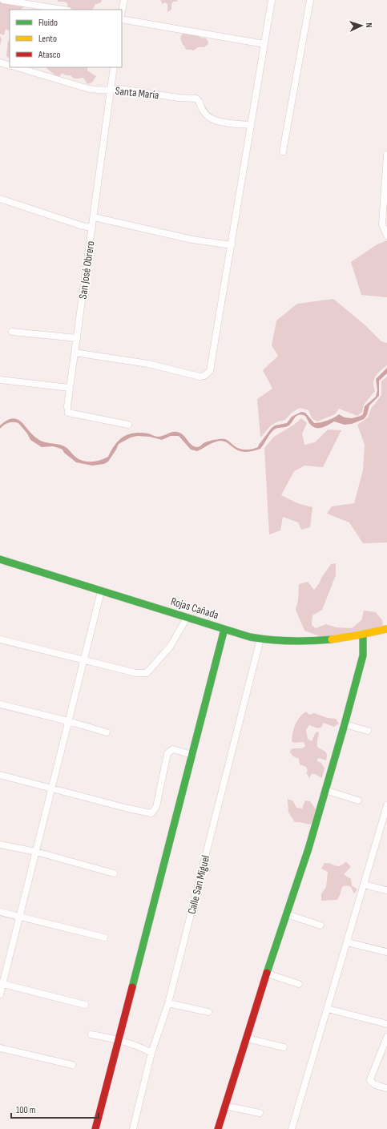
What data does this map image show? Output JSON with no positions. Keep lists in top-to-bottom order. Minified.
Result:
{"streets":{"street":["Santa María","San José Obrero","Rojas Cañada","Calle San Miguel"]},"crossings":[["Santa María","San José Obrero"],["Rojas Cañada","Calle San Miguel"]],"legend":["Fluido","Lento","Atasco"],"scale_bar":"100 m","north":"right"}
